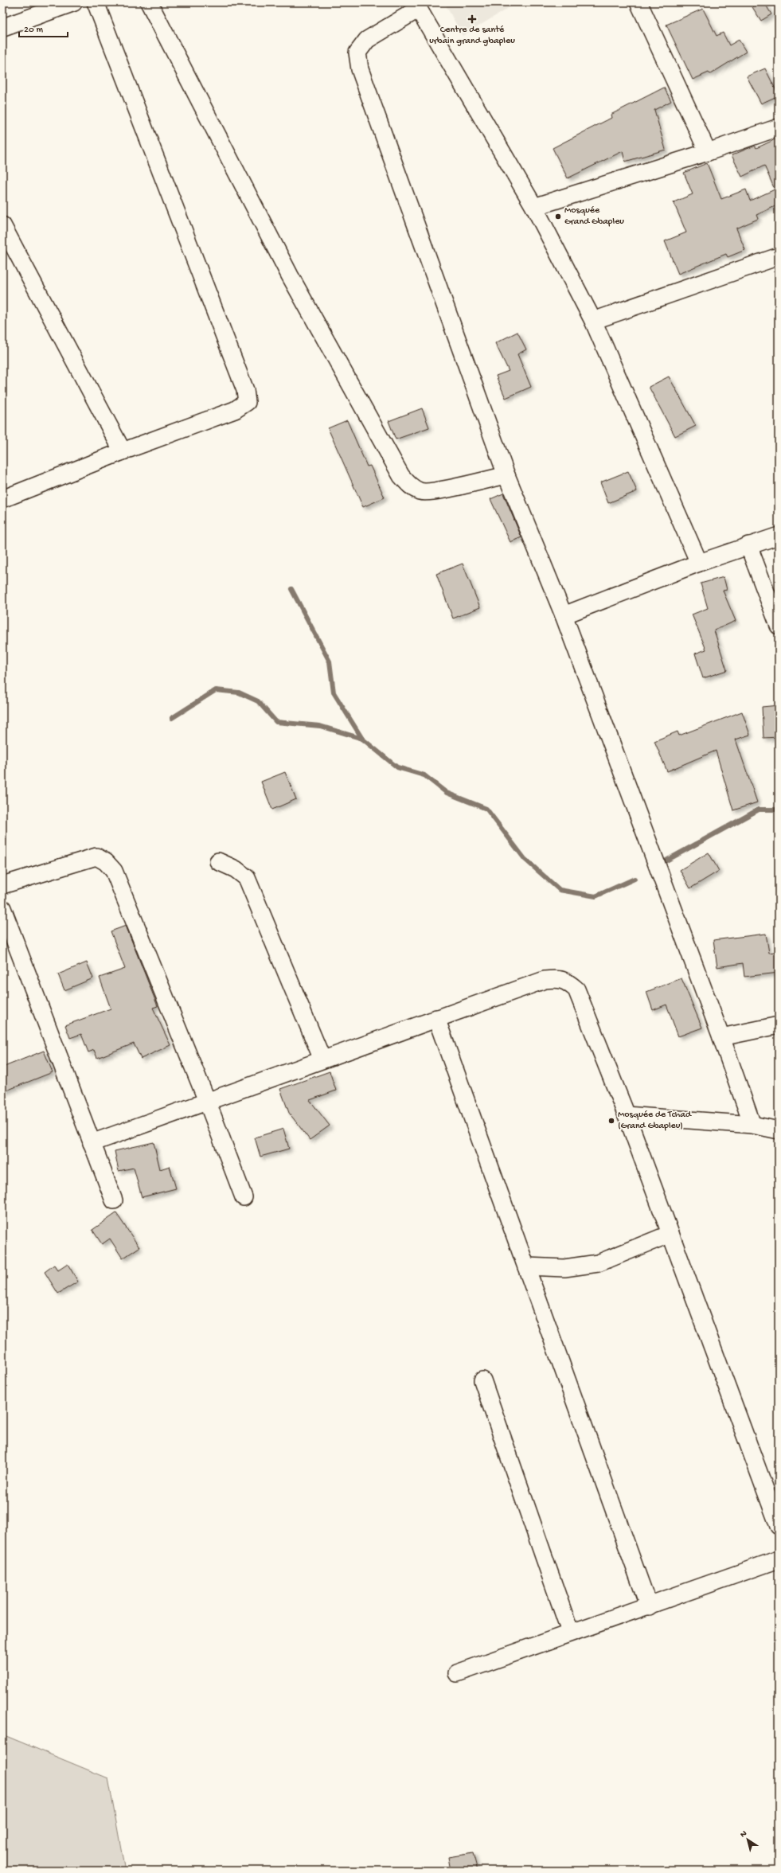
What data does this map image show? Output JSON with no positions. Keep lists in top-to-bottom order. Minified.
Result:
{"places":{"health":["Centre de santé urbain grand gbapleu"],"other":["Mosquée Grand Gbapleu","Mosquée de Tchad (Grand Gbapleu)"]},"scale_bar":"20 m","north":"top left"}
